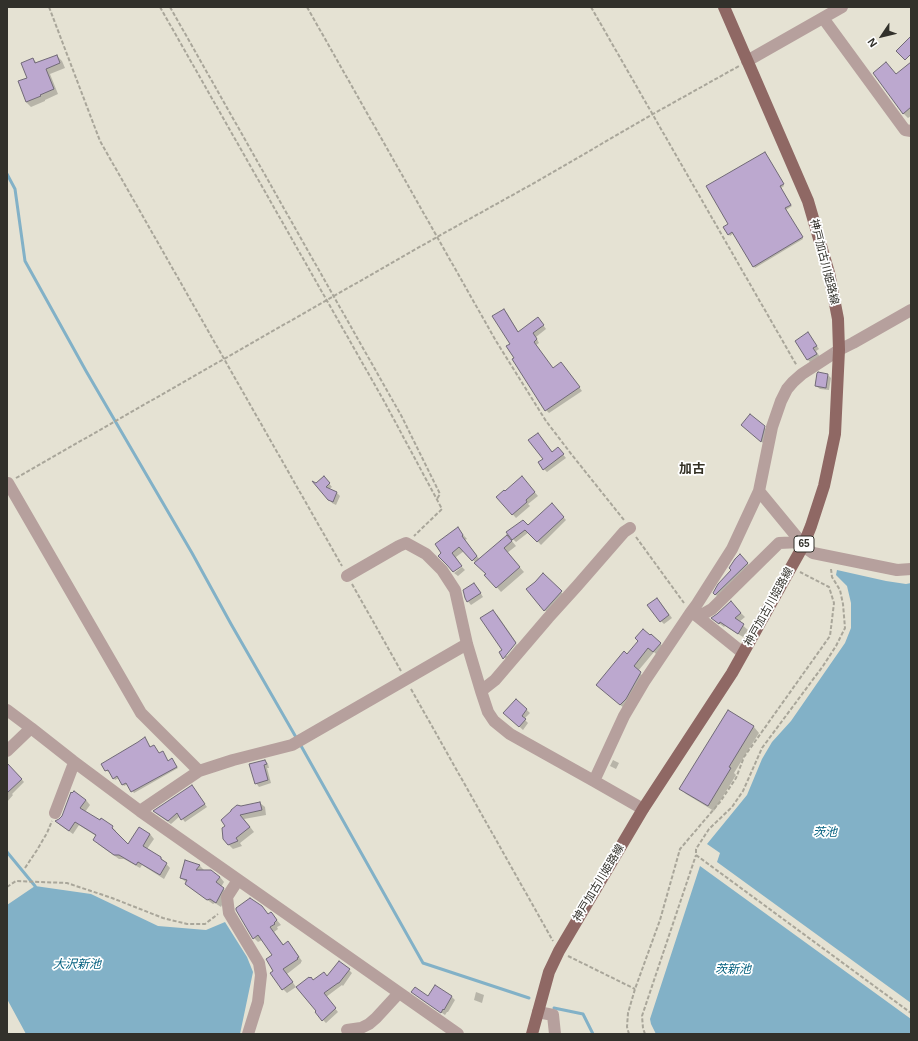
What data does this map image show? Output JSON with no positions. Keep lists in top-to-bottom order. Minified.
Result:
{"streets":{"main road":["神戸加古川姫路線","65"]},"districts":["加古"],"water":["茨池","大沢新池","茨新池"],"north":"bottom left"}
